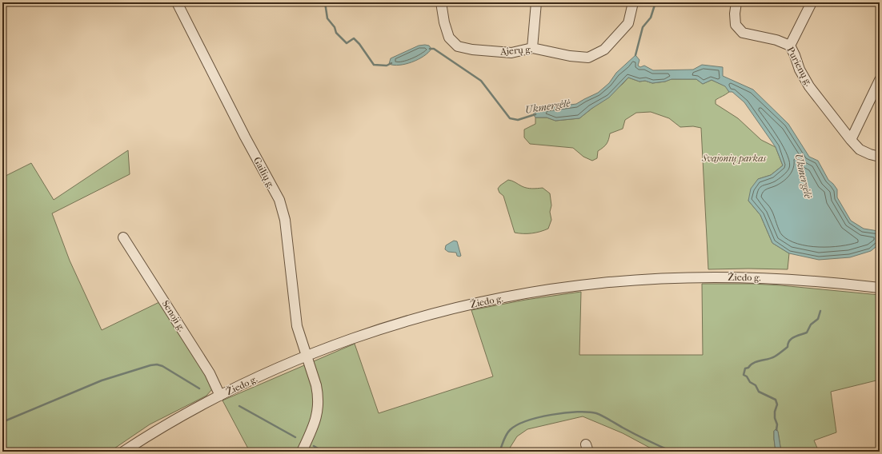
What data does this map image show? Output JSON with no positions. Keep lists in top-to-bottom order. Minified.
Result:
{"streets":{"street":["Ajerų g.","Purienų g.","Gailių g.","Žiedo g.","Senoji g."]},"crossings":[["Gailių g.","Žiedo g."],["Žiedo g.","Senoji g."]],"water":["Ukmergėlė"],"parks":["Svajonių parkas"]}
